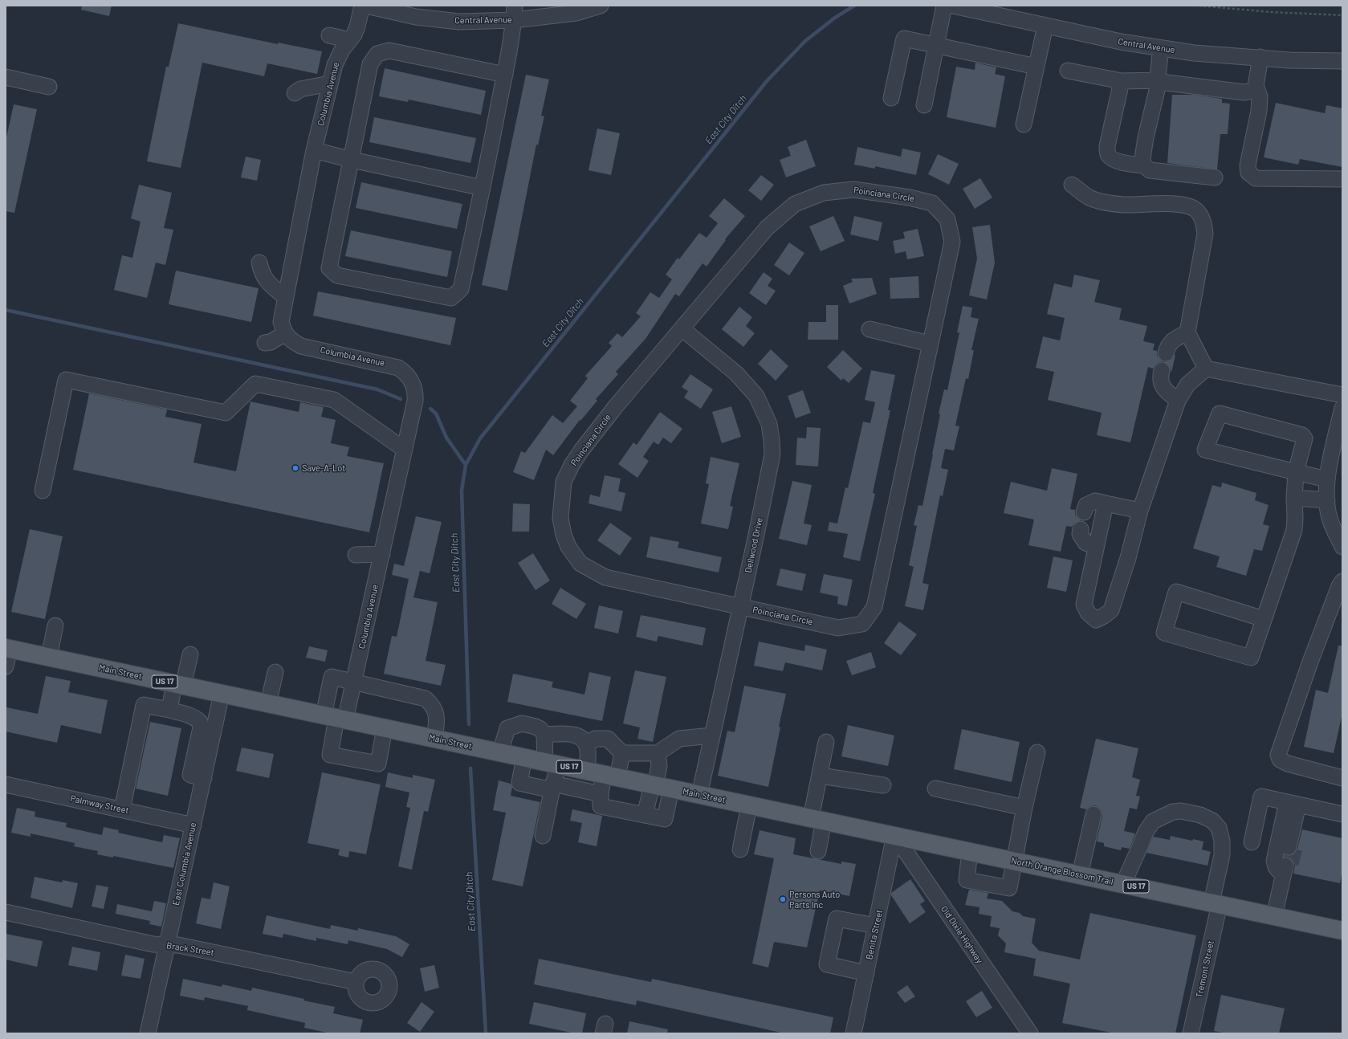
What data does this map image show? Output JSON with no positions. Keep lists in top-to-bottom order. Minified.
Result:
{"streets":{"main road":["Main Street","US 17","North Orange Blossom Trail"],"street":["Central Avenue","Columbia Avenue","Poinciana Circle","Dellwood Drive","Palmway Street","East Columbia Avenue","Benita Street","Old Dixie Highway","Brack Street","Tremont Street"]},"crossings":[["Columbia Avenue","Main Street"],["Poinciana Circle","Dellwood Drive"],["Dellwood Drive","Main Street"],["Main Street","East Columbia Avenue"],["Main Street","North Orange Blossom Trail"],["Main Street","Benita Street"],["Main Street","Old Dixie Highway"],["Palmway Street","East Columbia Avenue"],["East Columbia Avenue","Brack Street"],["North Orange Blossom Trail","Benita Street"],["North Orange Blossom Trail","Old Dixie Highway"],["North Orange Blossom Trail","Tremont Street"],["Benita Street","Old Dixie Highway"]],"water":["East City Ditch"],"places":["Save-A-Lot","Persons Auto Parts Inc"]}
